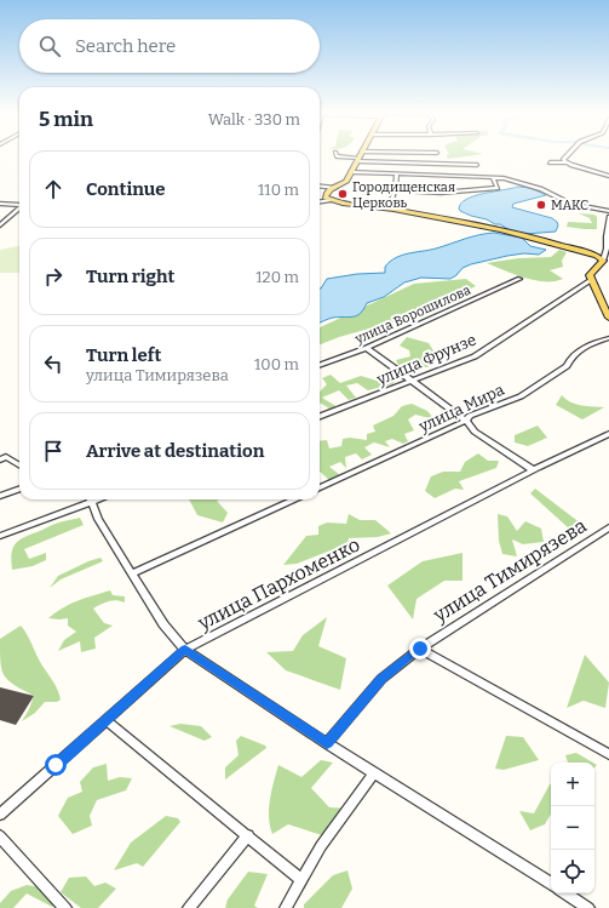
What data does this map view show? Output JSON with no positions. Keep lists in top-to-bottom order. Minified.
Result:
{"streets":{"street":["улица Ворошилова","улица Фрунзе","улица Мира","улица Тимирязева","улица Пархоменко"]},"places":["Городищенская Церковь","МАКС"],"page":{"search":"Search here","heading":["5 min","Walk · 330 m"],"list":[["Continue","110 m"],["Turn right","120 m"],["Turn left","улица Тимирязева","100 m"],"Arrive at destination"],"map_buttons":["+","−"]}}
